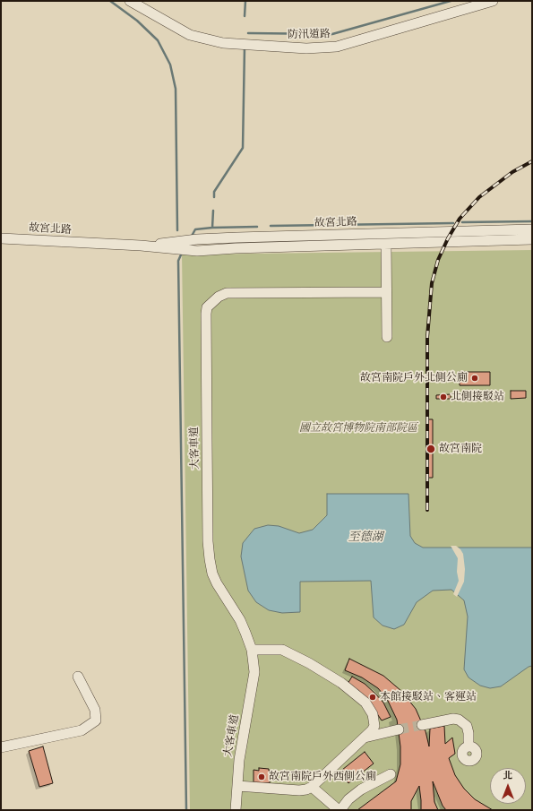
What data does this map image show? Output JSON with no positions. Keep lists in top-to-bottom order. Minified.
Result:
{"streets":{"street":["防汛道路","故宮北路","大客車道"]},"water":["至德湖"],"parks":["國立故宮博物院南部院區"],"places":["故宮南院戶外北側公廁","北側接駁站","故宮南院","本館接駁站、客運站","故宮南院戶外西側公廁"],"north":"top"}
